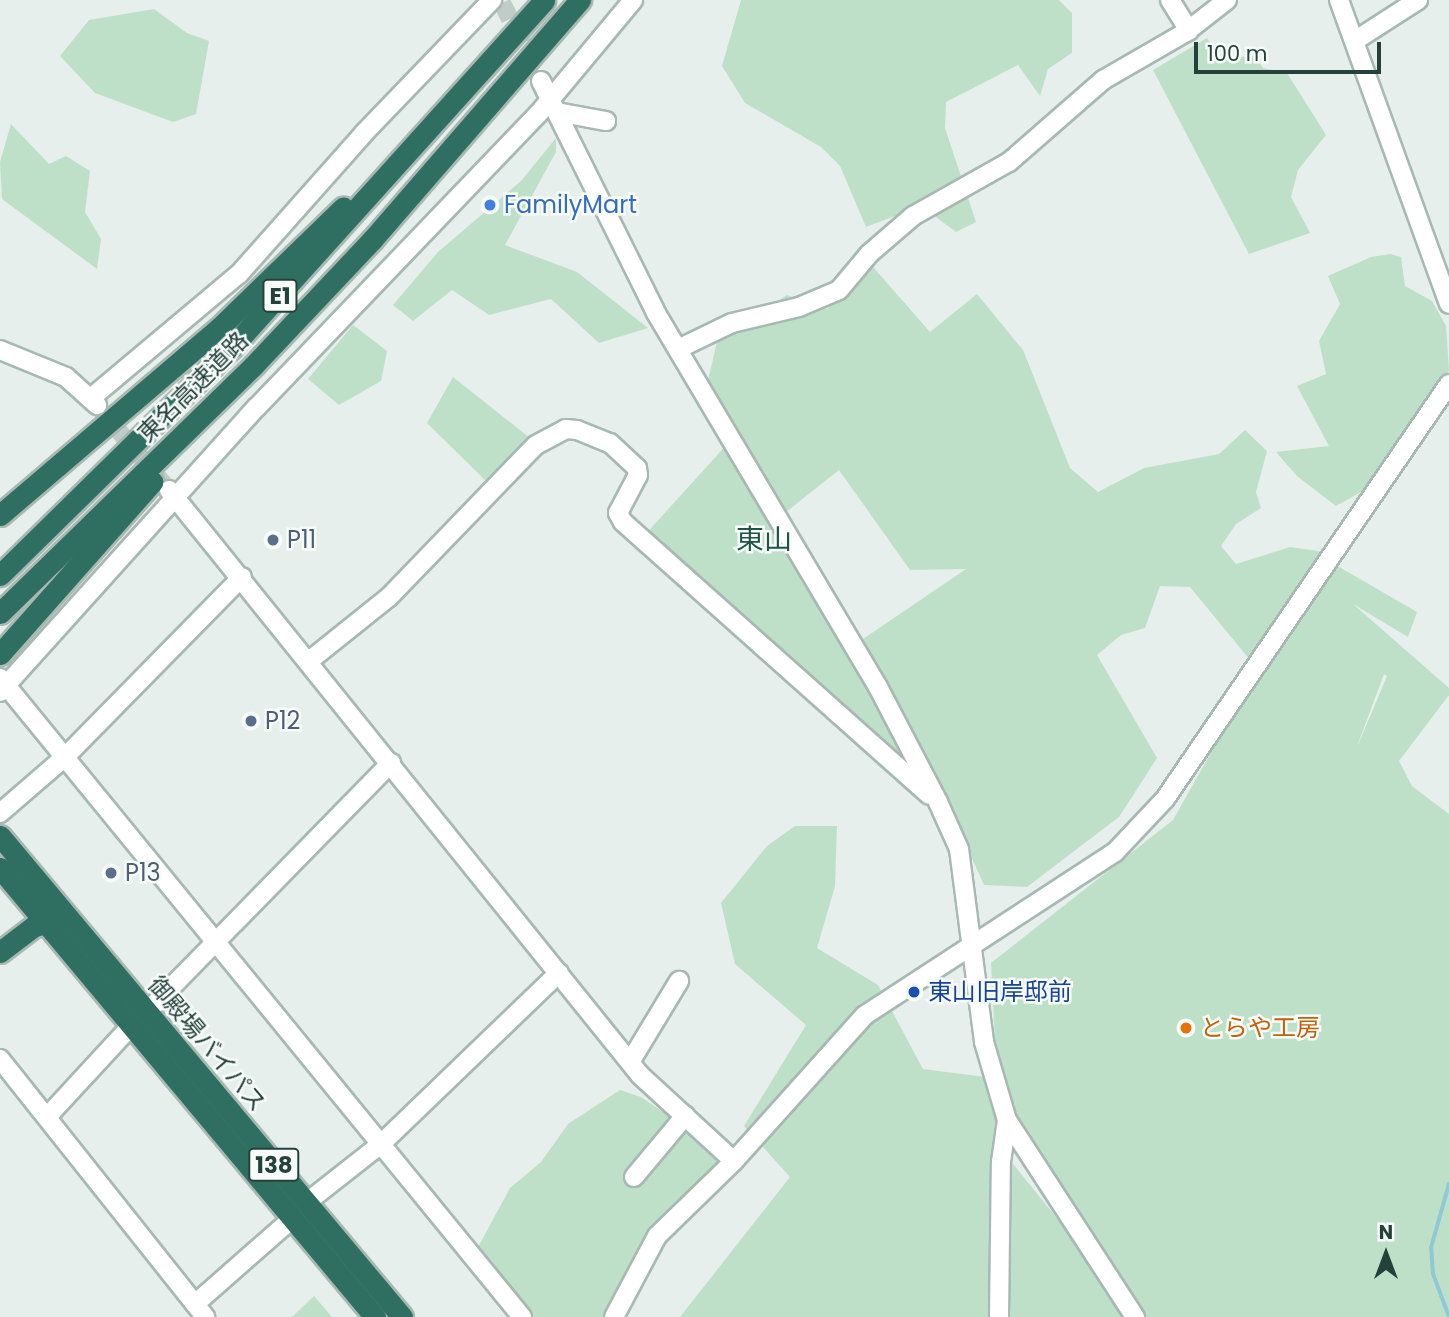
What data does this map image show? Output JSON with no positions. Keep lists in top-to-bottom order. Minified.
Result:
{"streets":{"highway":["E1","東名高速道路","御殿場バイパス","138"]},"districts":["東山"],"places":["FamilyMart","P11","P12","P13","東山旧岸邸前","とらや工房"],"scale_bar":"100 m","north":"top"}
